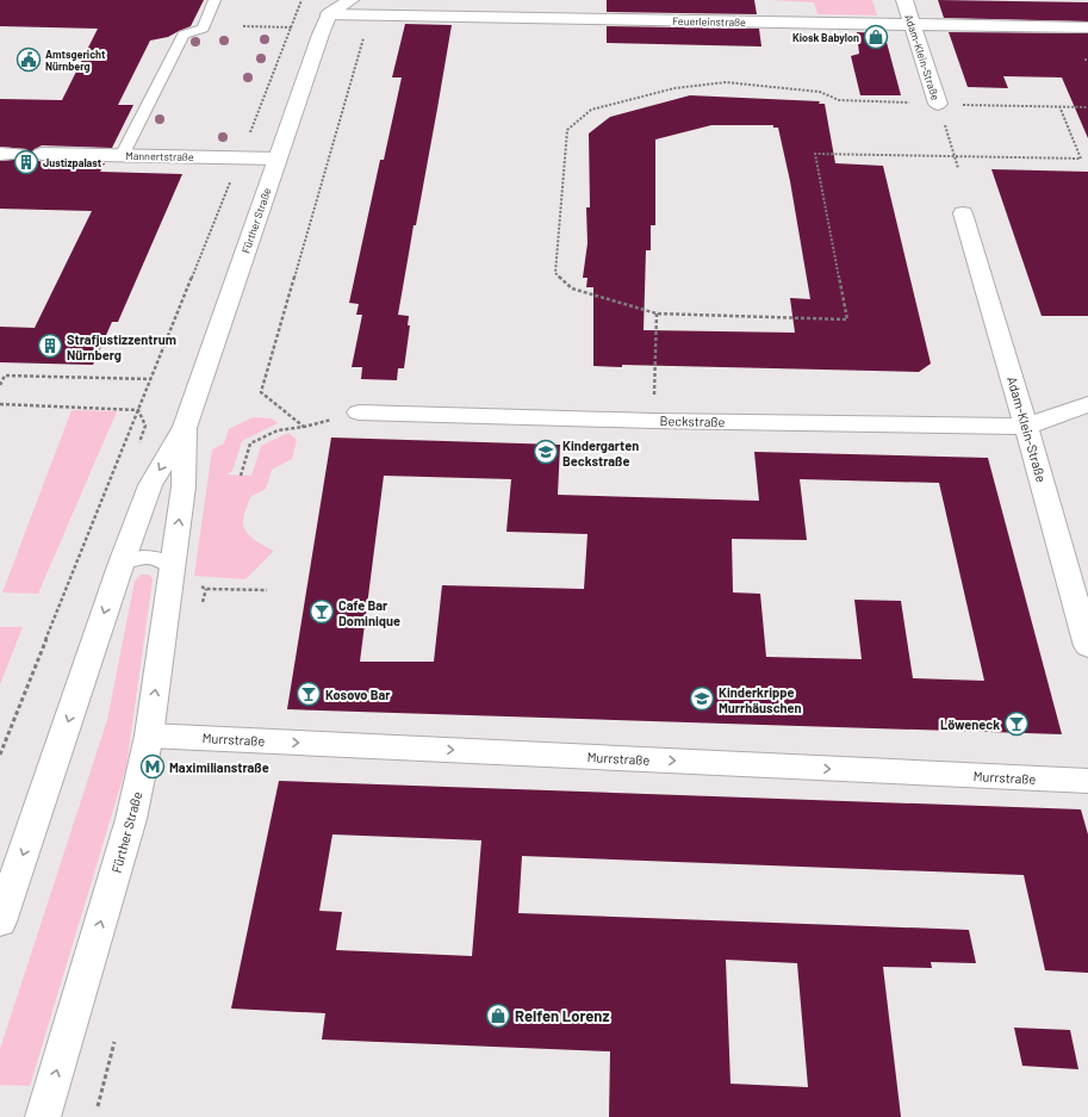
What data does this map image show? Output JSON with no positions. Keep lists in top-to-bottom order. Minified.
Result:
{"streets":{"street":["Feuerleinstraße","Adam-Klein-Straße","Mannertstraße","Fürther Straße","Beckstraße","Murrstraße"]},"crossings":[["Feuerleinstraße","Adam-Klein-Straße"],["Feuerleinstraße","Fürther Straße"],["Adam-Klein-Straße","Beckstraße"],["Mannertstraße","Fürther Straße"],["Fürther Straße","Murrstraße"]],"one_way":["Murrstraße"],"places":{"shop":["Kiosk Babylon","Reifen Lorenz"],"public building":["Amtsgericht Nürnberg"],"building":["Justizpalast","Strafjustizzentrum Nürnberg"],"school or university":["Kindergarten Beckstraße","Kinderkrippe Murrhäuschen"],"bar":["Cafe Bar Dominique","Kosovo Bar","Löweneck"],"metro station":["Maximilianstraße"]}}
